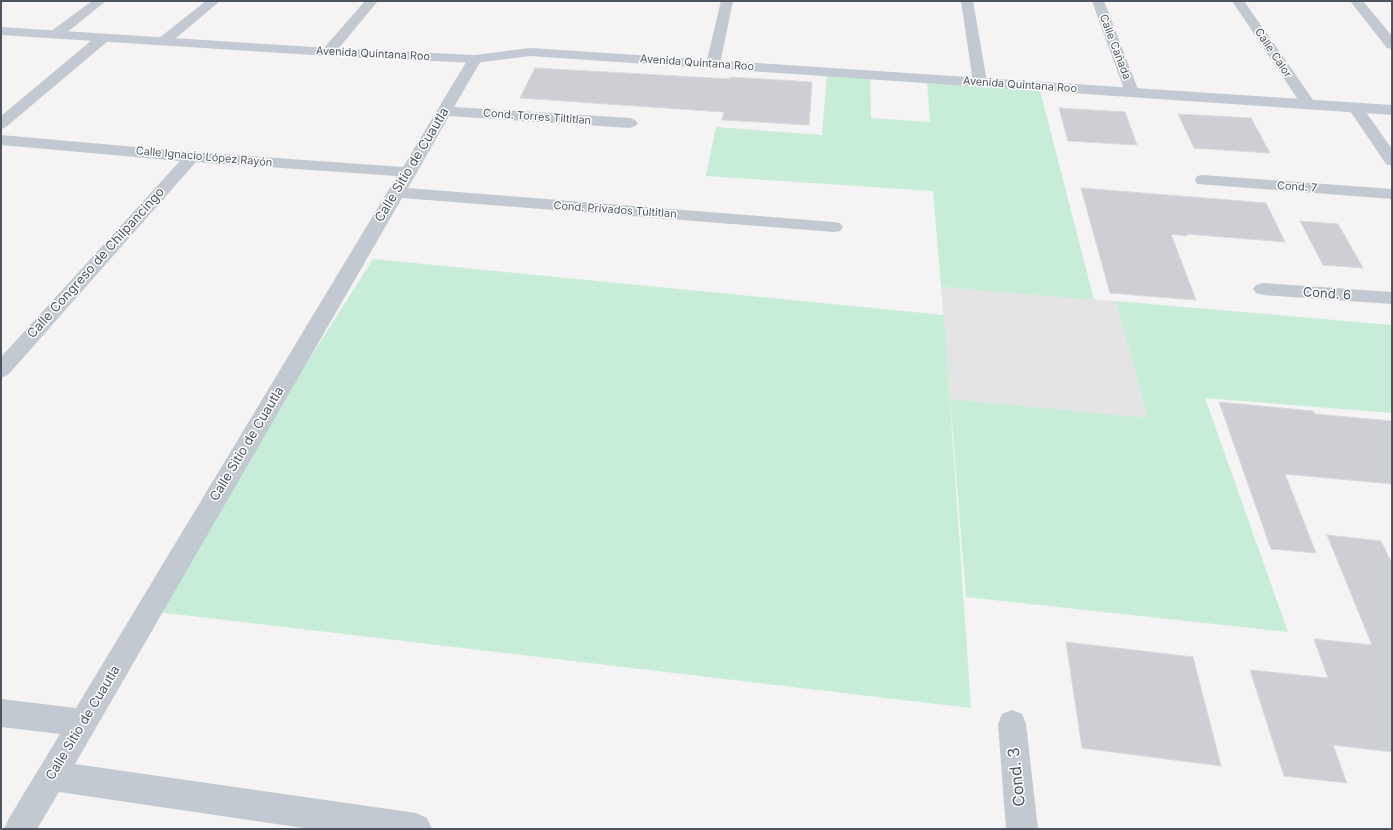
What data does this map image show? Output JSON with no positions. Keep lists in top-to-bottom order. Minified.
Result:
{"streets":{"main road":["Avenida Quintana Roo"],"street":["Calle Cañada","Calle Calor","Cond. Torres Tiltitlan","Calle Ignacio López Rayón","Calle Sitio de Cuautla","Cond. 7","Cond. Privados Tultitlan","Calle Congreso de Chilpancingo","Cond. 6","Cond. 3"]},"crossings":[["Calle Cañada","Avenida Quintana Roo"],["Calle Calor","Avenida Quintana Roo"],["Avenida Quintana Roo","Calle Sitio de Cuautla"],["Cond. Torres Tiltitlan","Calle Sitio de Cuautla"],["Calle Ignacio López Rayón","Calle Sitio de Cuautla"],["Calle Ignacio López Rayón","Calle Congreso de Chilpancingo"],["Calle Sitio de Cuautla","Cond. Privados Tultitlan"]]}
